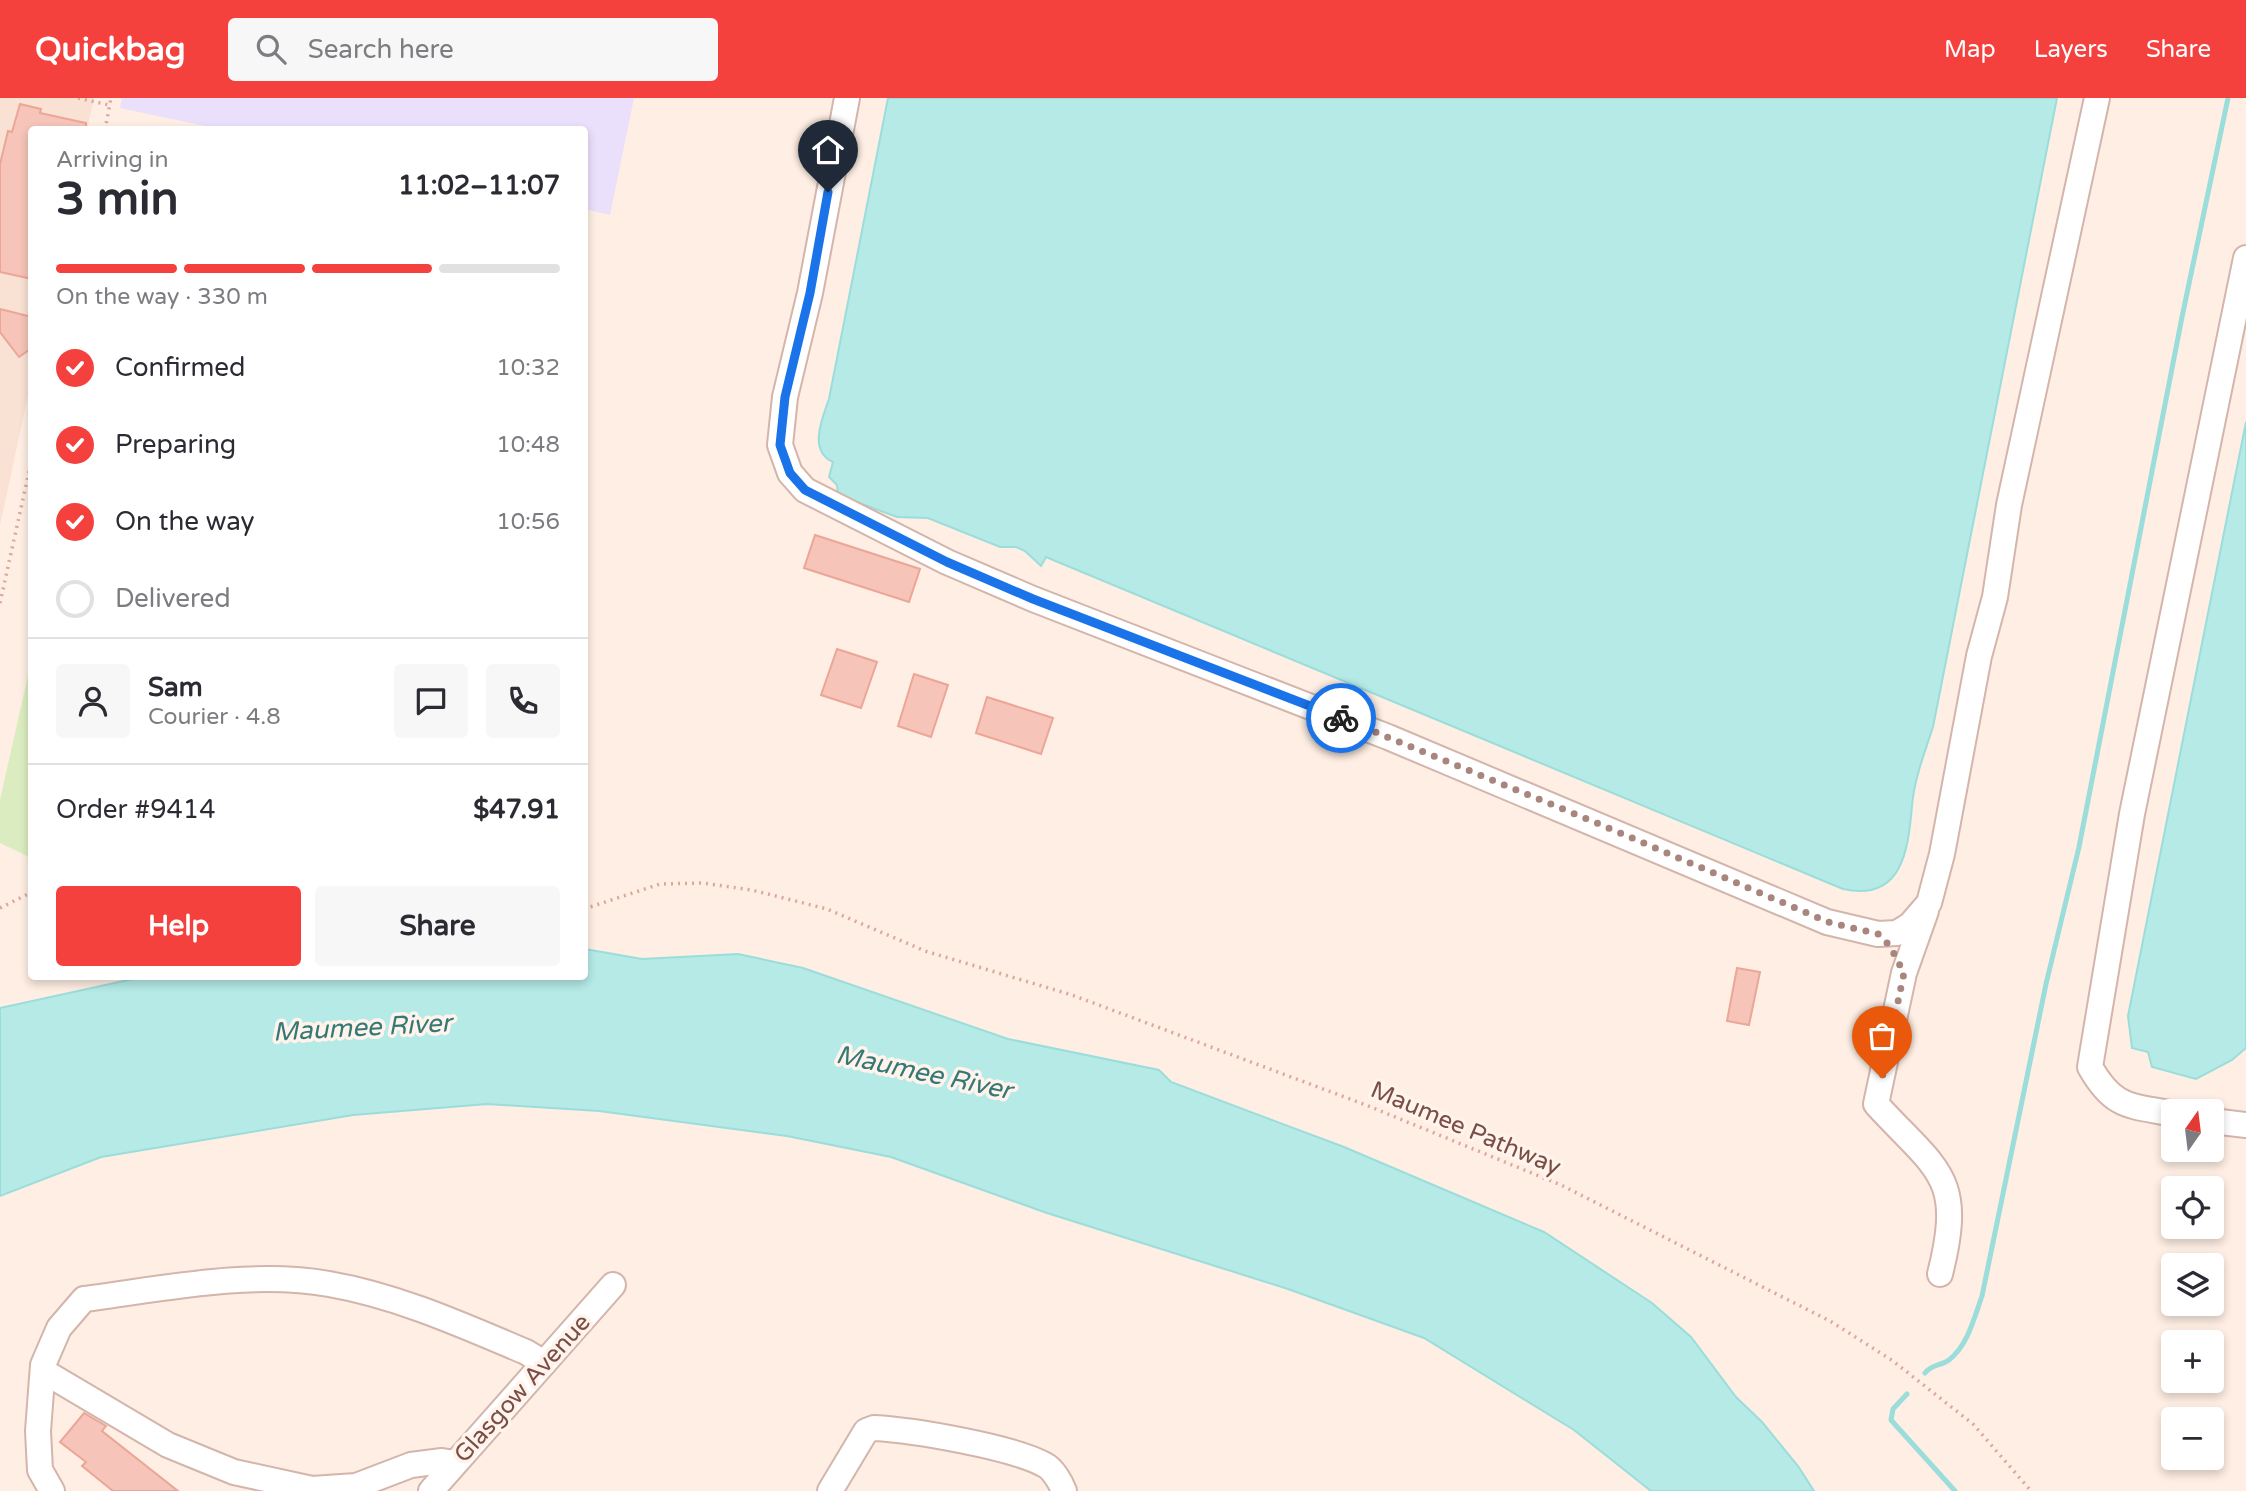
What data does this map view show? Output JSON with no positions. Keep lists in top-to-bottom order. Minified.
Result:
{"streets":{"street":["Glasgow Avenue"],"path":["Maumee Pathway"]},"water":["Maumee River"],"north":"top","page":{"header":"Quickbag","search":"Search here","nav":["Map","Layers","Share"],"heading":["3 min","Arriving in","11:02–11:07"],"panel":["Sam","Courier · 4.8","Order #9414","$47.91"],"bar":"On the way · 330 m","list":[["Confirmed","10:32"],["Preparing","10:48"],["On the way","10:56"],"Delivered"],"buttons":["Help","Share"],"map_buttons":["+","−"]}}
